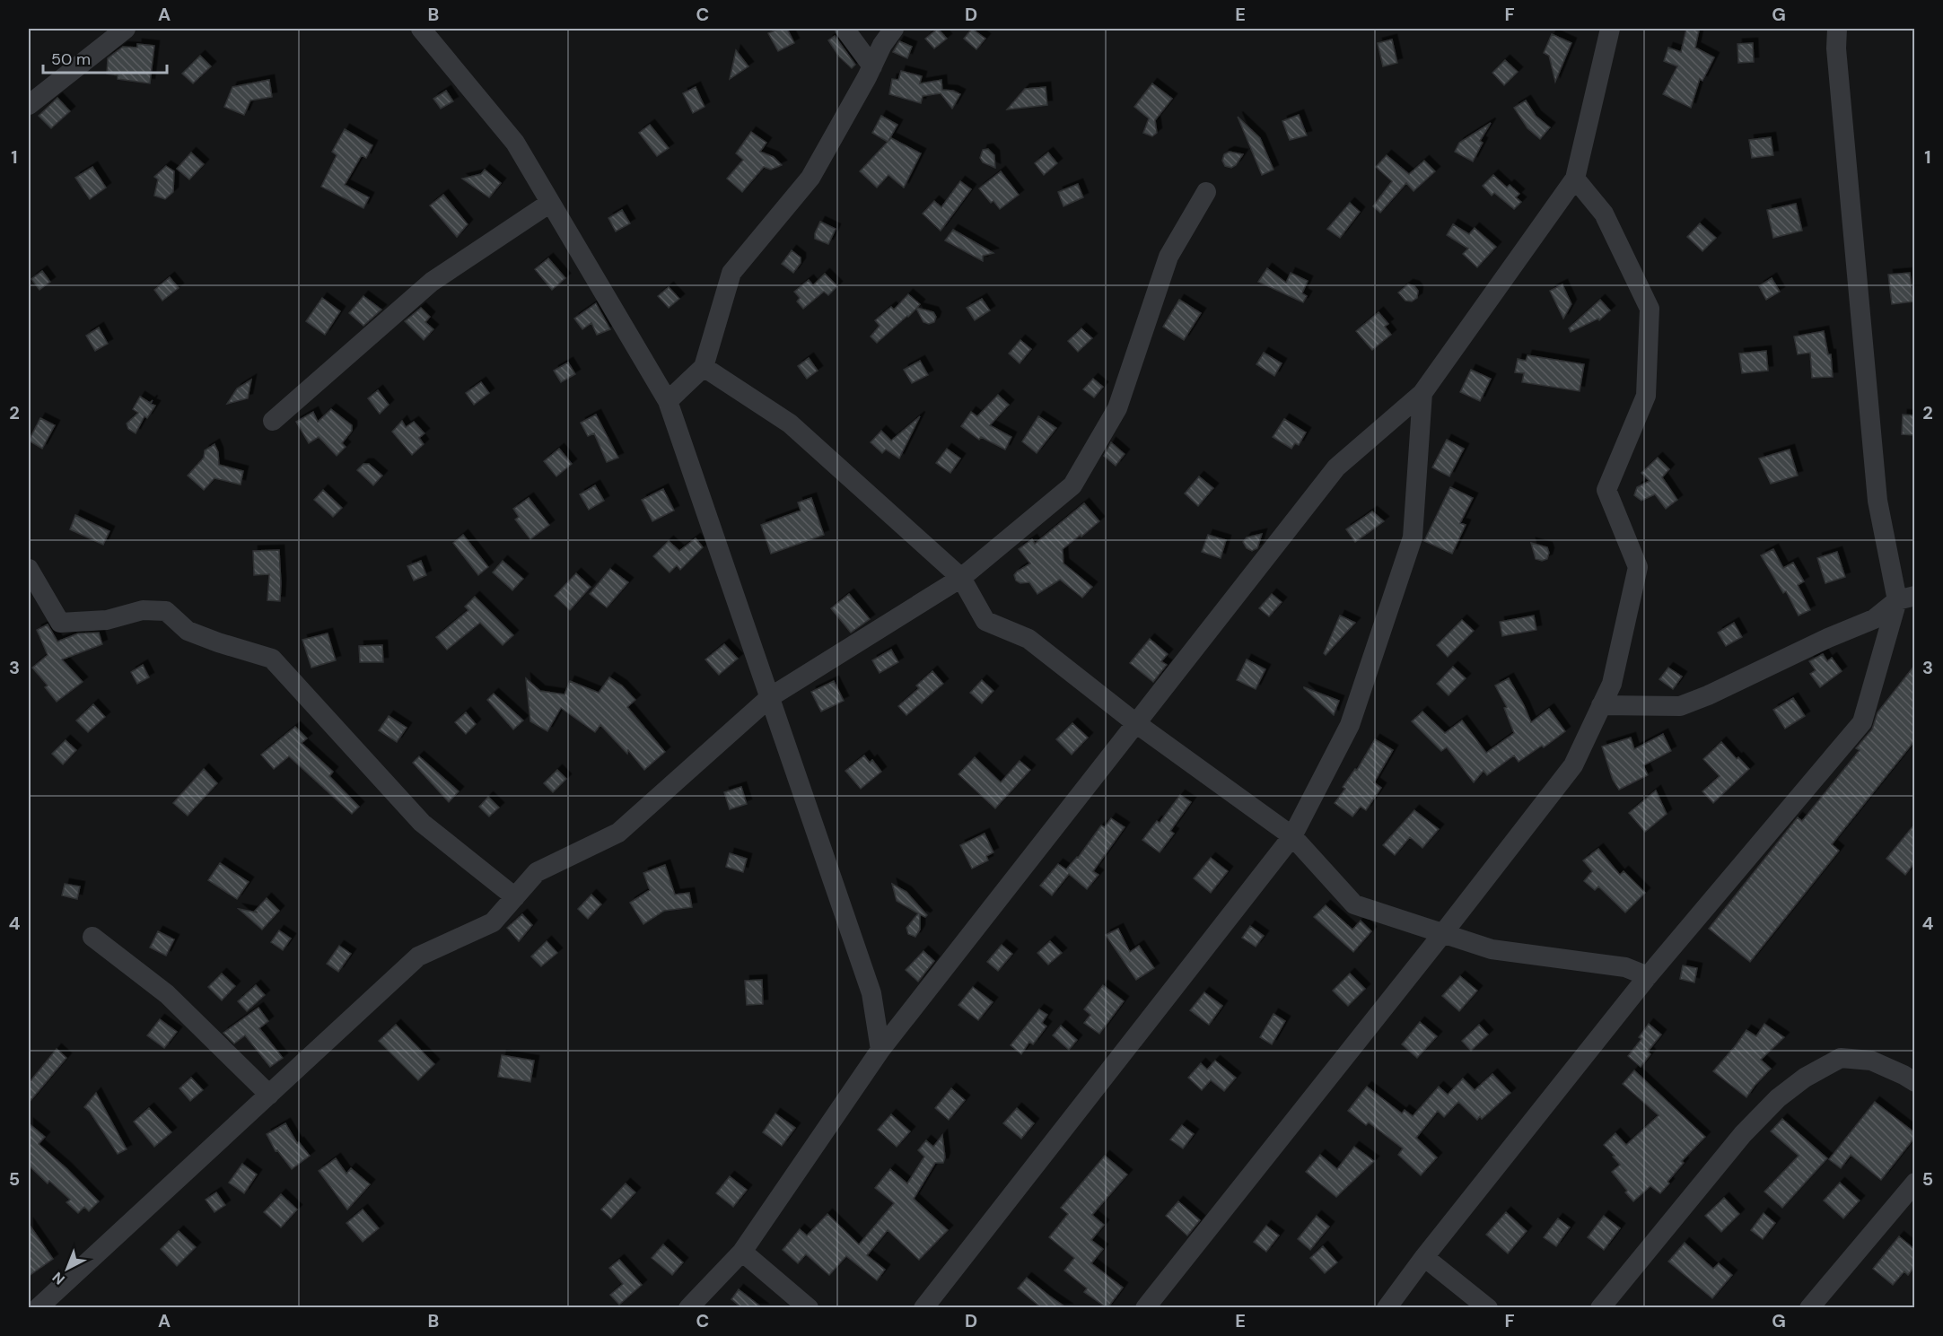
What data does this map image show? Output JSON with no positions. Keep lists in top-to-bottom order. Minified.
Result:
{"scale_bar":"50 m","north":"bottom left","grid":{"columns":["A","B","C","D","E","F","G"],"rows":["1","2","3","4","5"]}}
